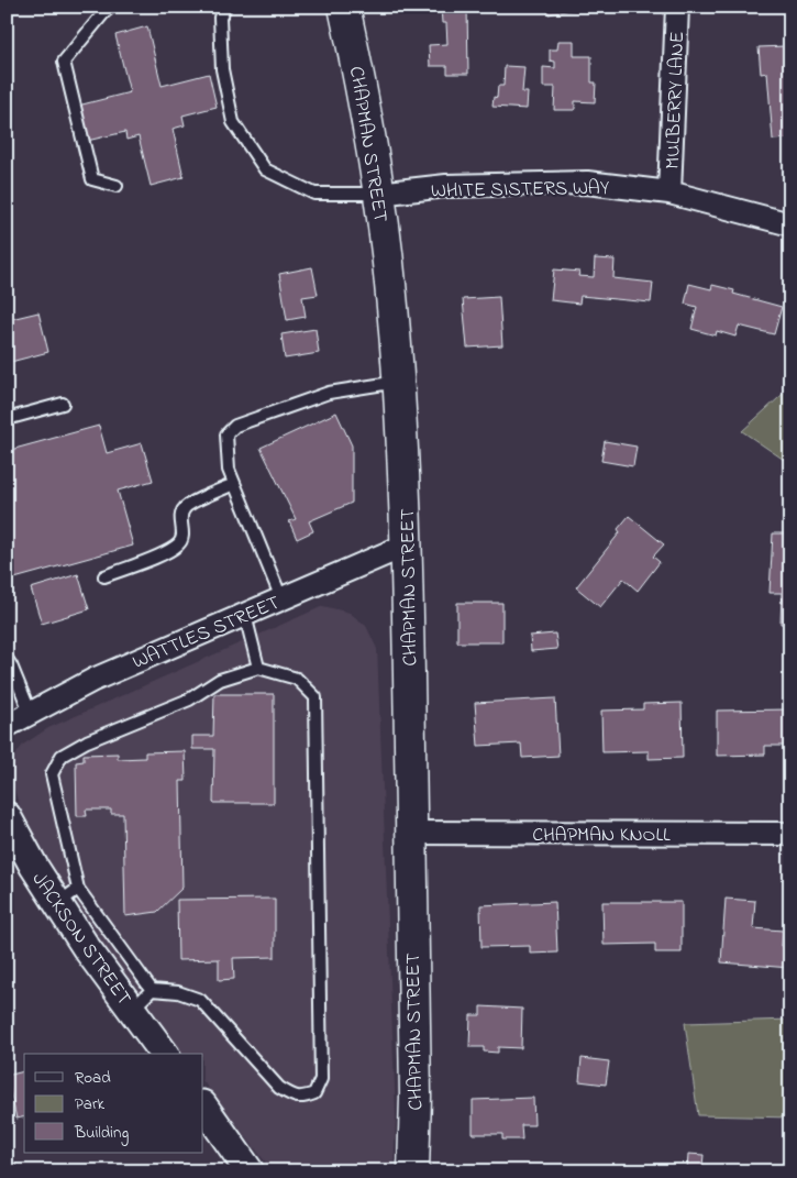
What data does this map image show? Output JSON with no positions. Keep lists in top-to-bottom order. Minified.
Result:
{"streets":{"main road":["CHAPMAN STREET"],"street":["MULBERRY LANE","WHITE SISTERS WAY","WATTLES STREET","CHAPMAN KNOLL","JACKSON STREET"]},"crossings":[["MULBERRY LANE","WHITE SISTERS WAY"],["CHAPMAN STREET","WHITE SISTERS WAY"],["CHAPMAN STREET","WATTLES STREET"],["CHAPMAN STREET","CHAPMAN KNOLL"]],"legend":["Road","Park","Building"]}
